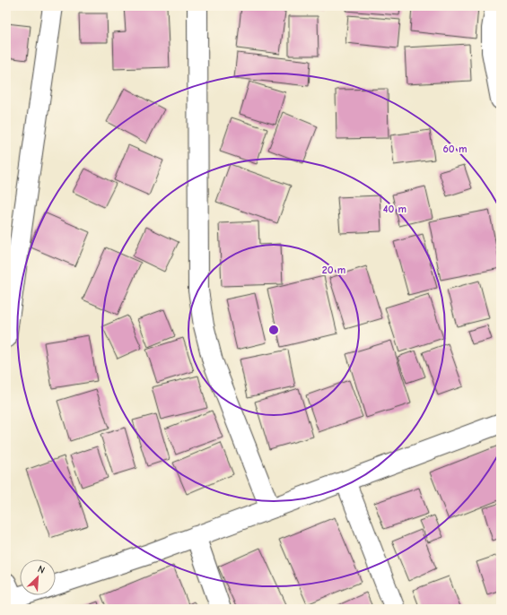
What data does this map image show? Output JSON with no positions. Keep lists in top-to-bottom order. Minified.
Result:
{"north":"top right","rings":["60 m","40 m","20 m"]}
